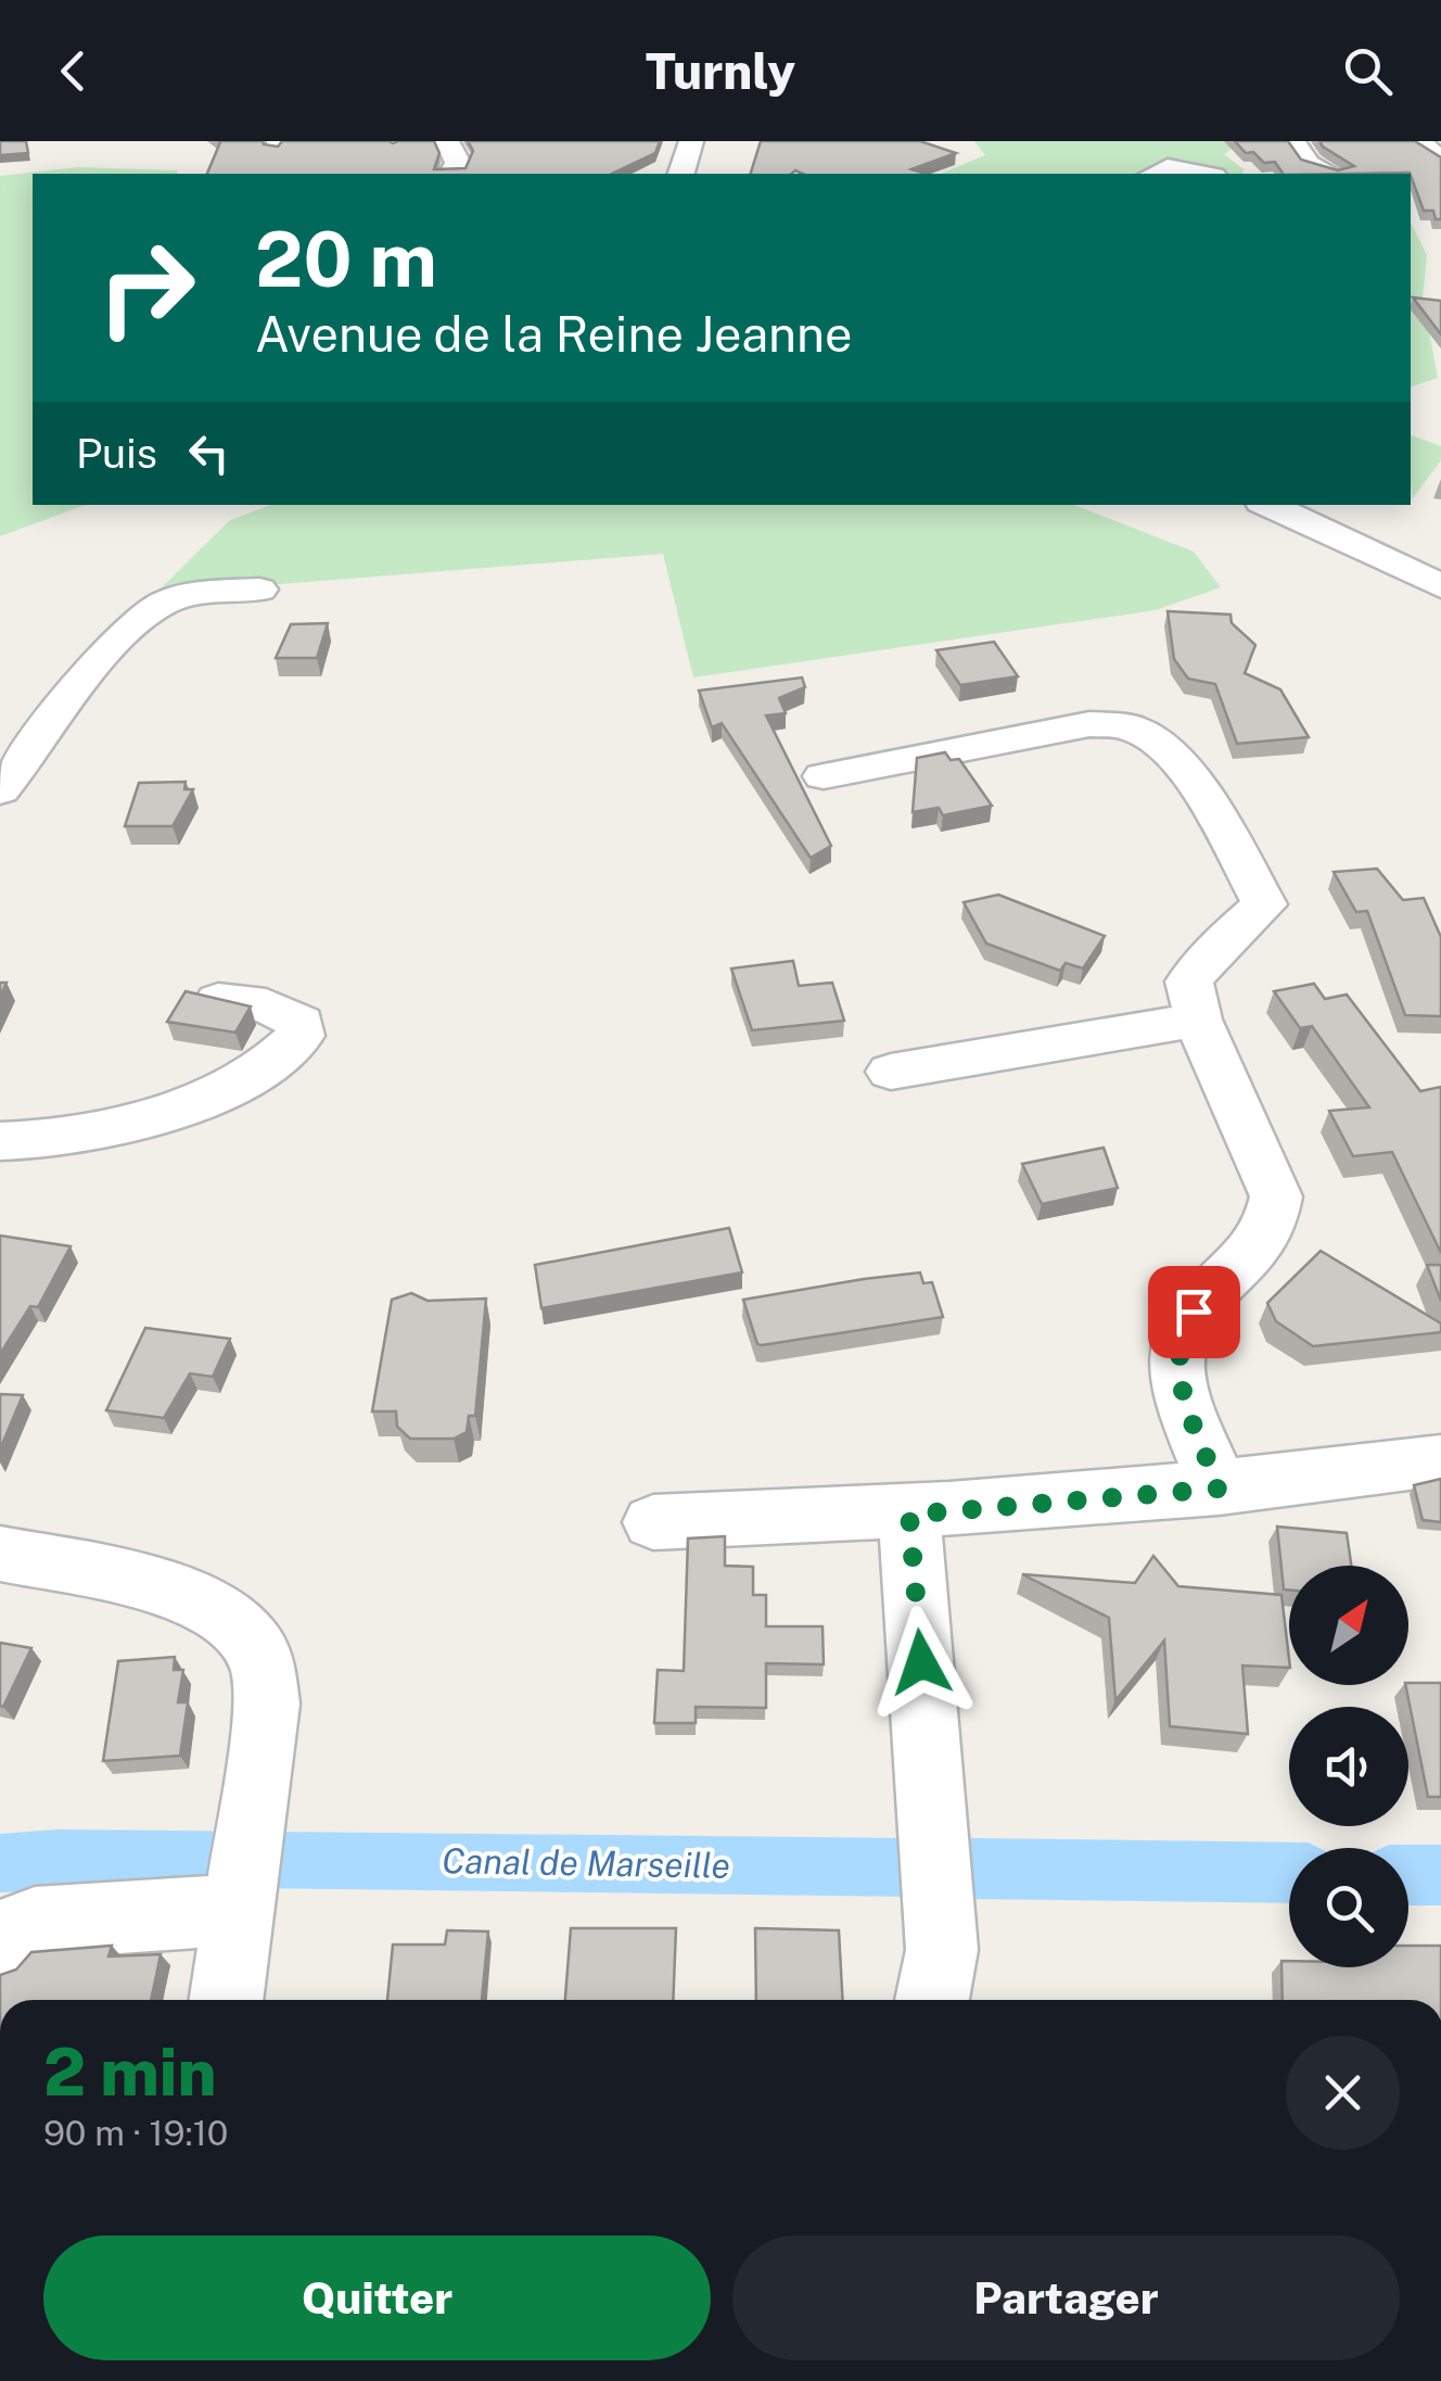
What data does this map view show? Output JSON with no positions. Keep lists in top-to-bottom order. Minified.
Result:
{"water":["Canal de Marseille"],"north":"top right","page":{"header":"Turnly","turn":["20 m","Avenue de la Reine Jeanne"],"then":"Puis","heading":["2 min","90 m · 19:10"],"buttons":["Quitter","Partager"]}}
